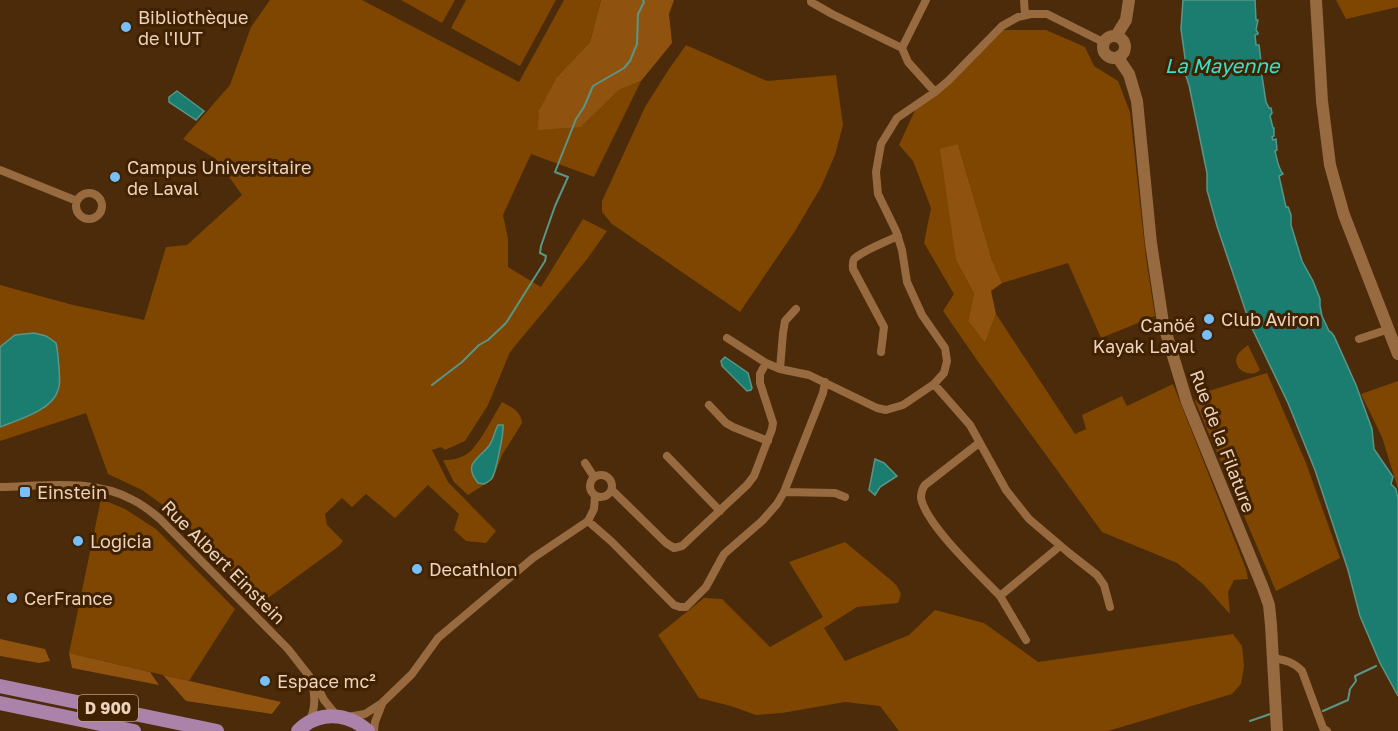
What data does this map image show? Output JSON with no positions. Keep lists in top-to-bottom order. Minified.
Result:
{"streets":{"main road":["D 900"],"street":["Rue de la Filature","Rue Albert Einstein"]},"water":["La Mayenne"],"places":{"other":["Bibliothèque de l'IUT","Campus Universitaire de Laval","Club Aviron","Canöé Kayak Laval","Logicia","Decathlon","CerFrance","Espace mc²"],"transit":["Einstein"]}}
